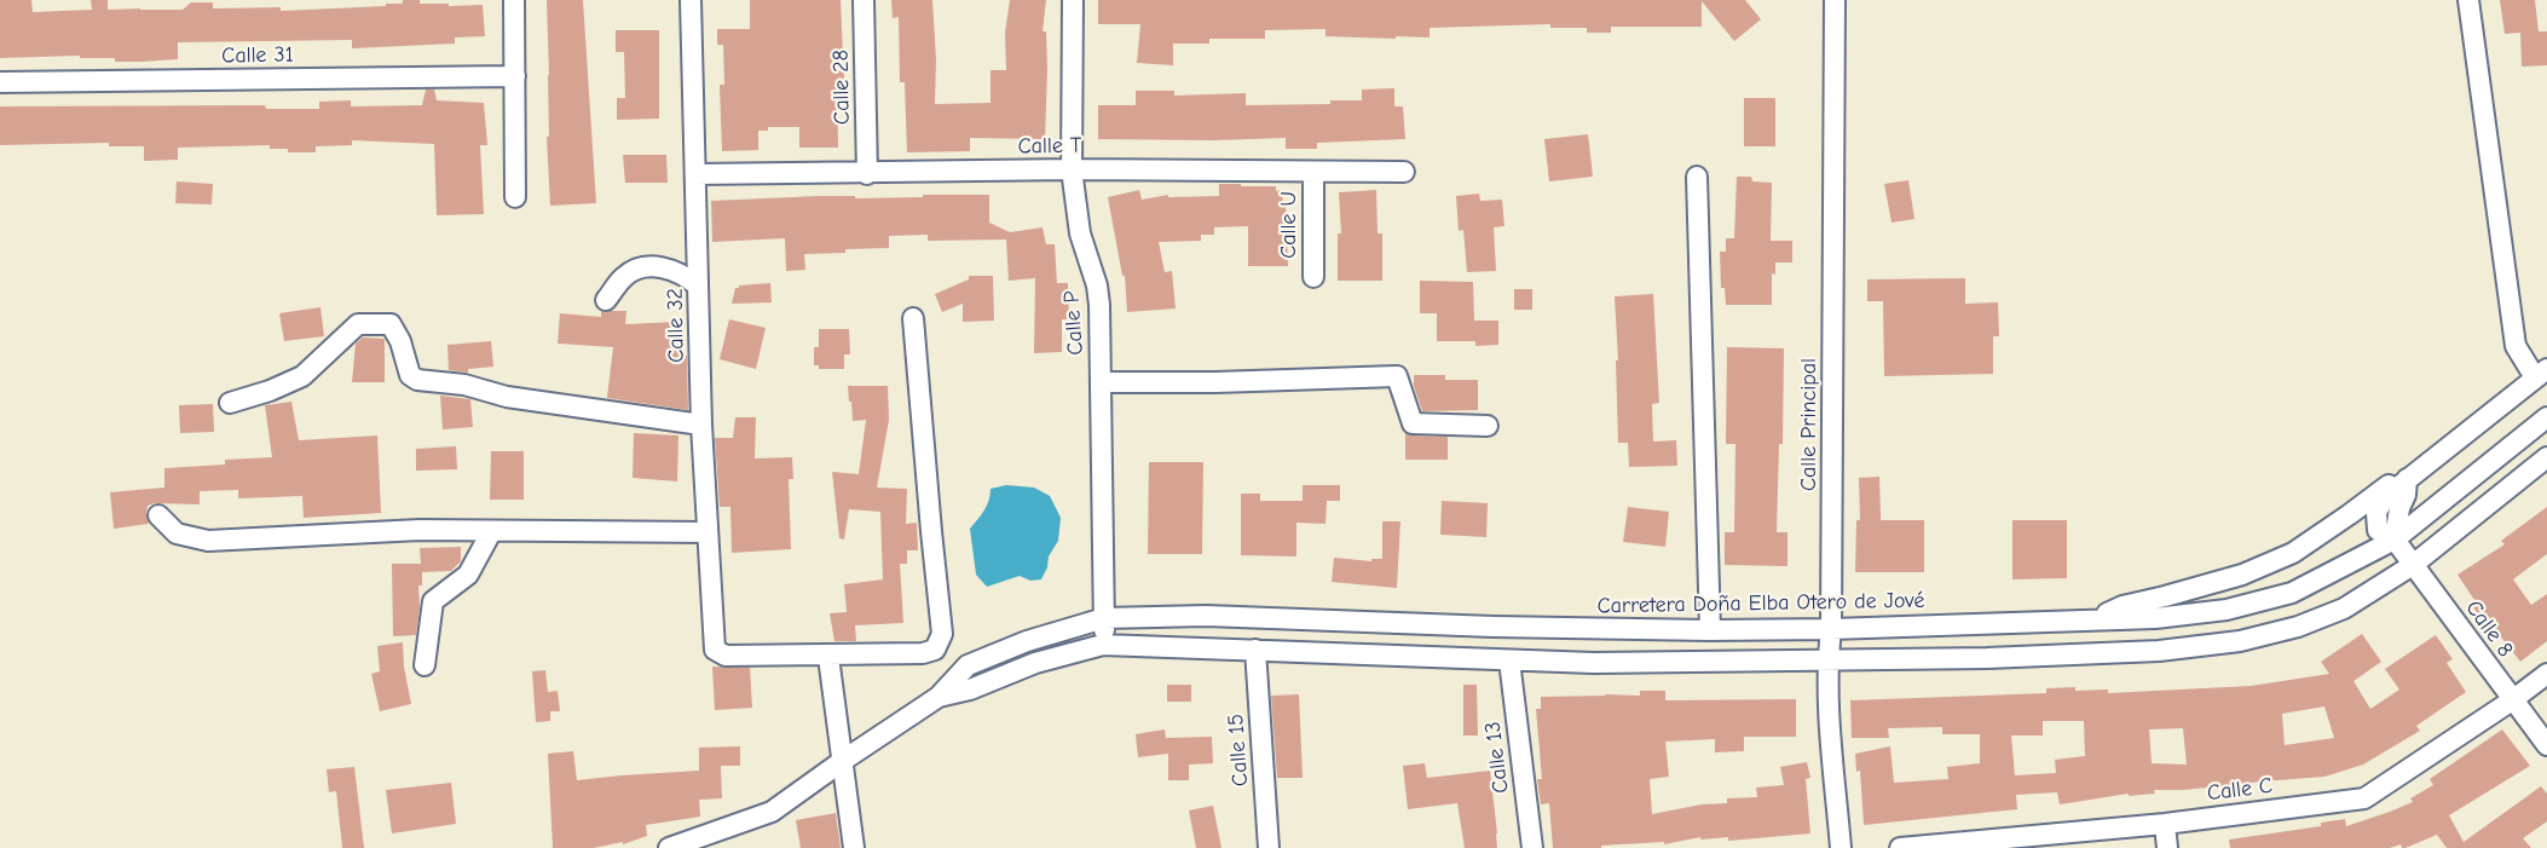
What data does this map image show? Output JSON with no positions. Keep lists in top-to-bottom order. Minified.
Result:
{"streets":{"street":["Calle 31","Calle 28","Calle T","Calle U","Calle P","Calle 32","Calle Principal","Carretera Doña Elba Otero de Jové","Calle 8","Calle 15","Calle 13","Calle C"]},"crossings":[["Calle 28","Calle T"],["Calle T","Calle U"],["Calle T","Calle P"],["Calle T","Calle 32"],["Calle P","Carretera Doña Elba Otero de Jové"],["Calle Principal","Carretera Doña Elba Otero de Jové"],["Carretera Doña Elba Otero de Jové","Calle 8"],["Carretera Doña Elba Otero de Jové","Calle 15"],["Carretera Doña Elba Otero de Jové","Calle 13"],["Calle 8","Calle C"]]}
